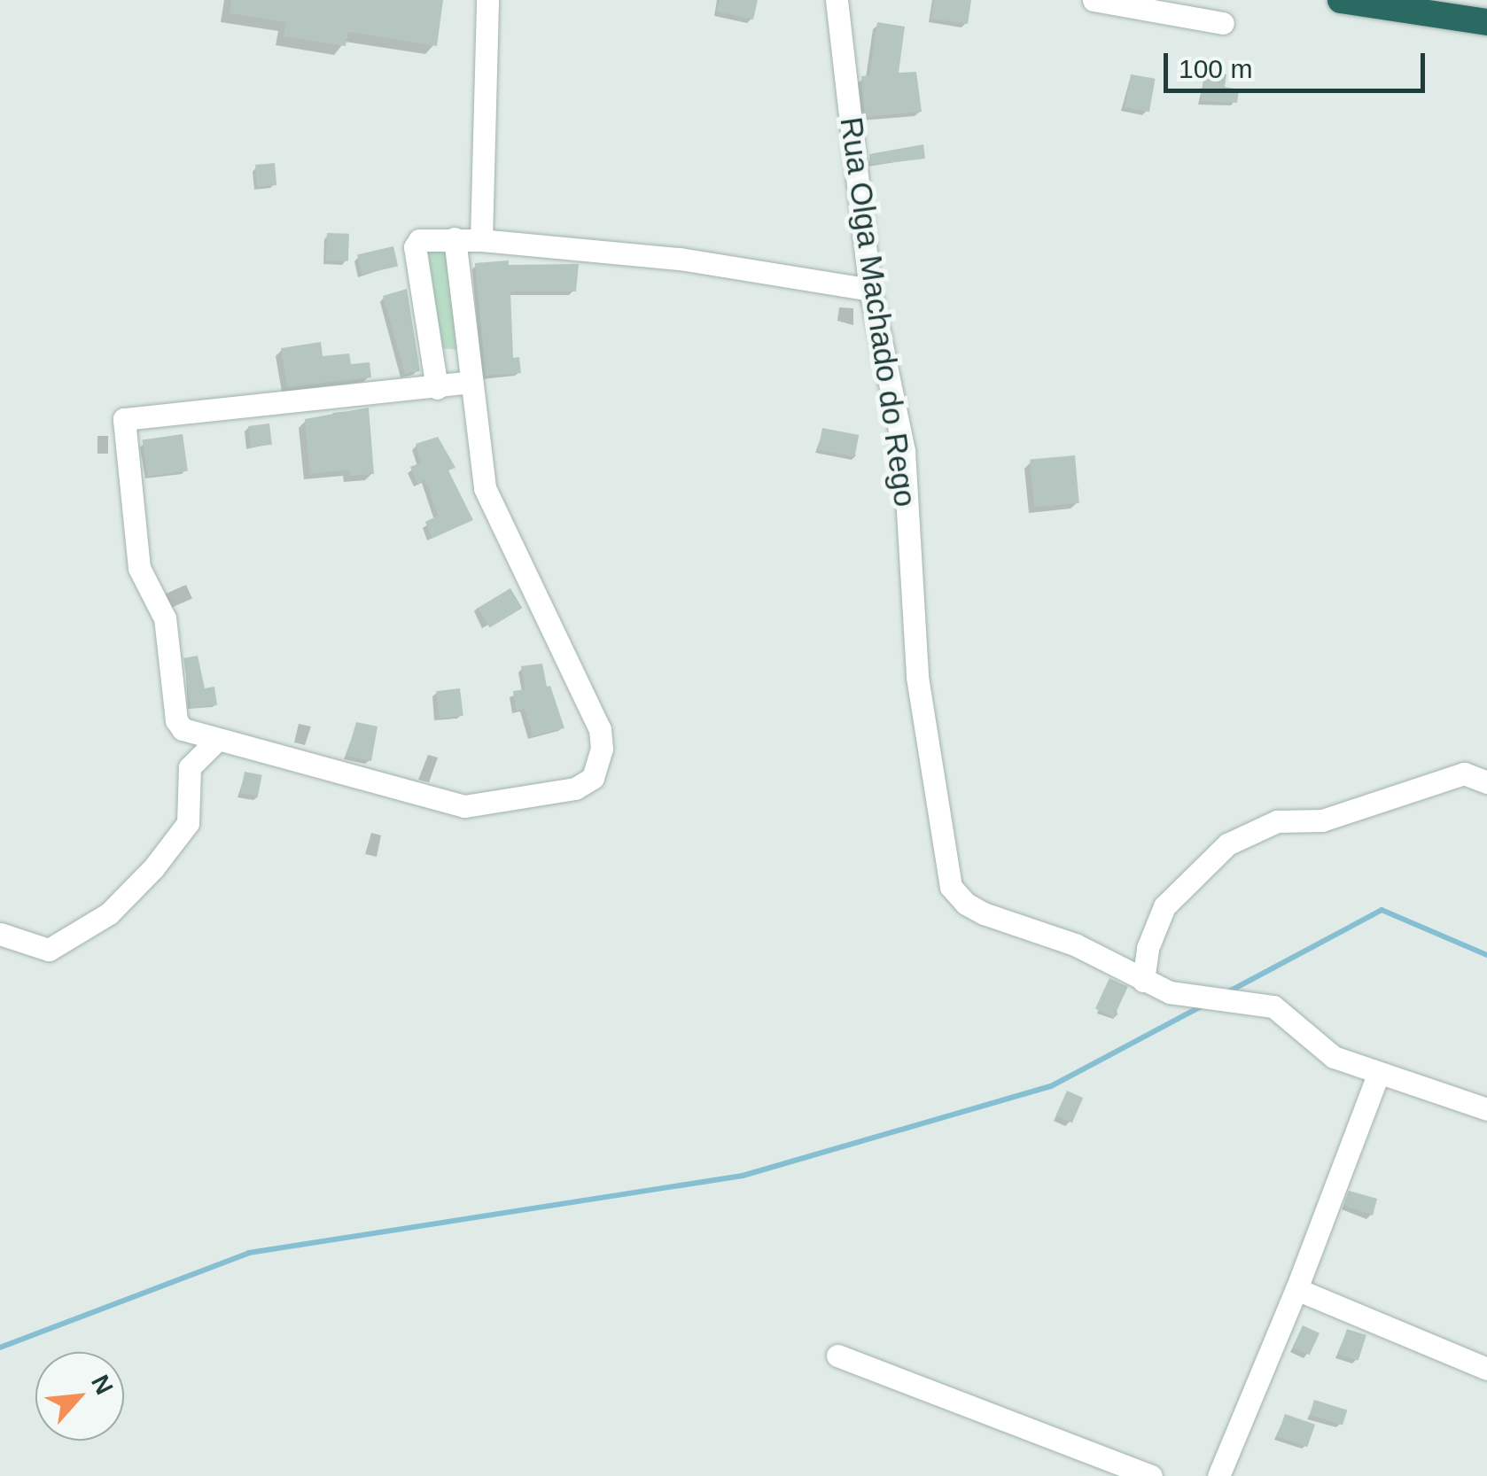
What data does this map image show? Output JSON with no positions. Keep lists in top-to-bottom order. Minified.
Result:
{"streets":{"street":["Rua Olga Machado do Rego"]},"scale_bar":"100 m","north":"top right"}
